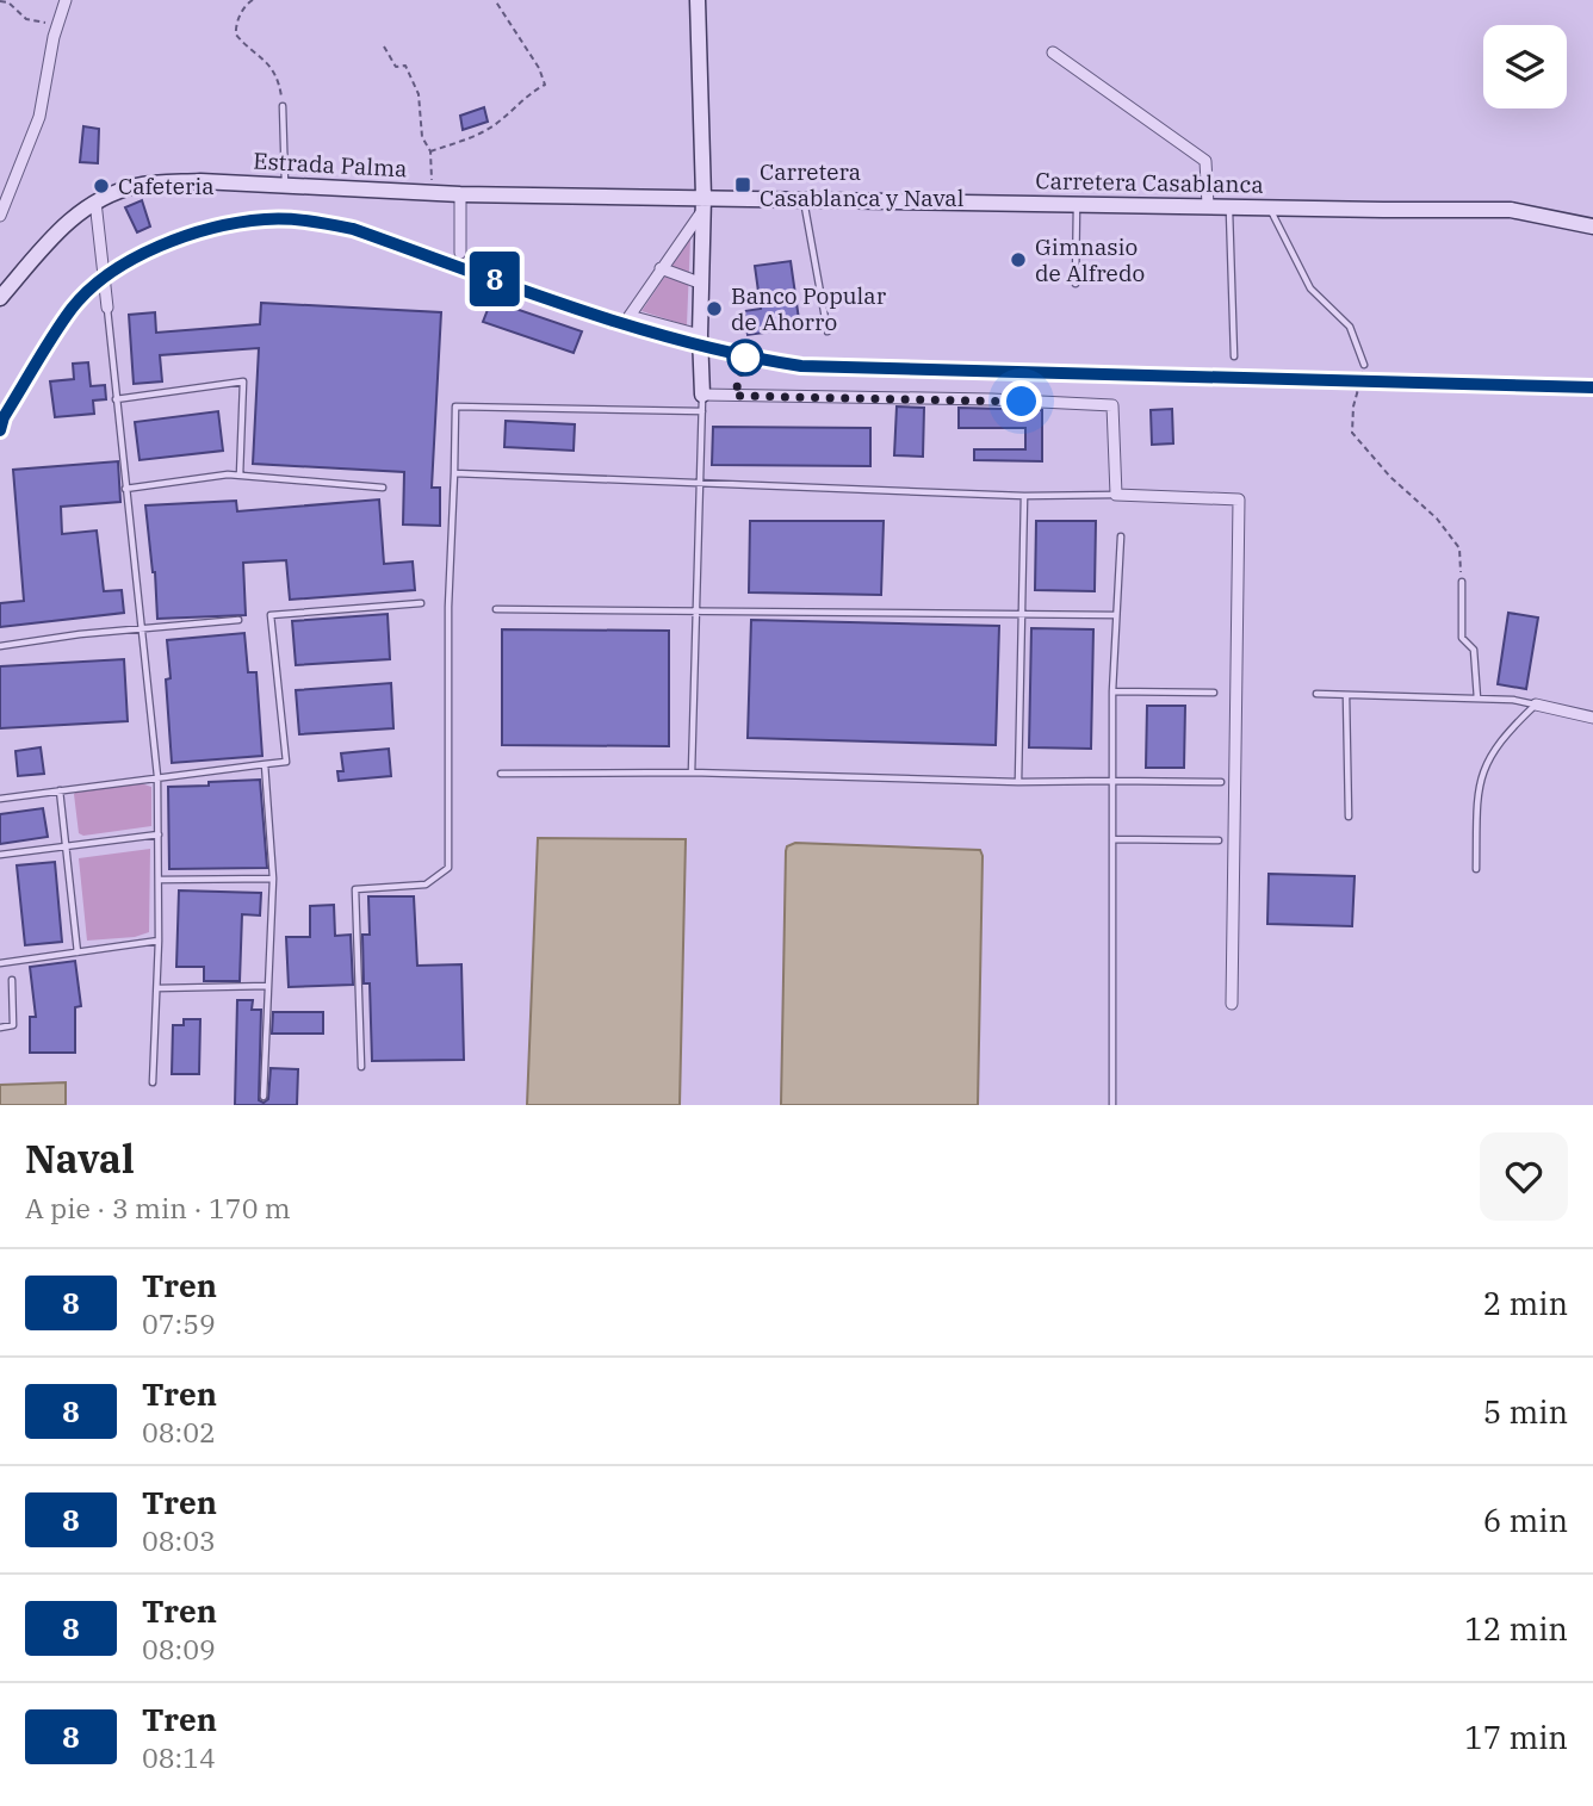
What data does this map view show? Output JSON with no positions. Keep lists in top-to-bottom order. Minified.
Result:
{"streets":{"main road":["Estrada Palma","Carretera Casablanca"]},"crossings":[["Estrada Palma","Carretera Casablanca"]],"places":{"transit":["Carretera Casablanca y Naval"],"other":["Cafeteria","Gimnasio de Alfredo","Banco Popular de Ahorro"]},"page":{"on_map":"8","heading":["Naval","A pie · 3 min · 170 m"],"list":[{"mark":"8","name":"Tren","note":"07:59","value":"2 min"},{"mark":"8","name":"Tren","note":"08:02","value":"5 min"},{"mark":"8","name":"Tren","note":"08:03","value":"6 min"},{"mark":"8","name":"Tren","note":"08:09","value":"12 min"},{"mark":"8","name":"Tren","note":"08:14","value":"17 min"}]}}
